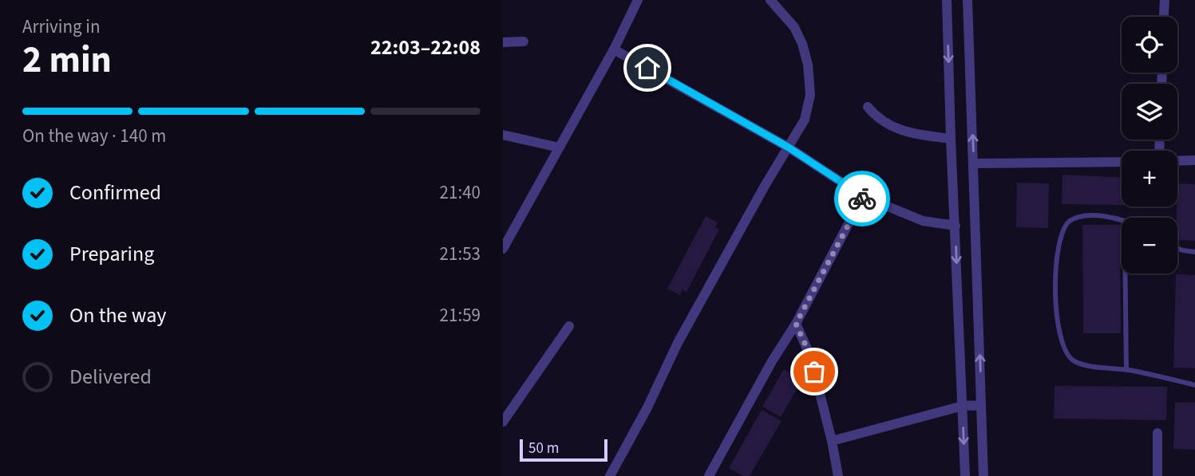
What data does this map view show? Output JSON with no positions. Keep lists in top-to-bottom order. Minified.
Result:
{"scale_bar":"50 m","page":{"heading":["2 min","Arriving in","22:03–22:08"],"map_buttons":["+","−"],"bar":"On the way · 140 m","list":[["Confirmed","21:40"],["Preparing","21:53"],["On the way","21:59"],"Delivered"],"scale":"50 m"}}
